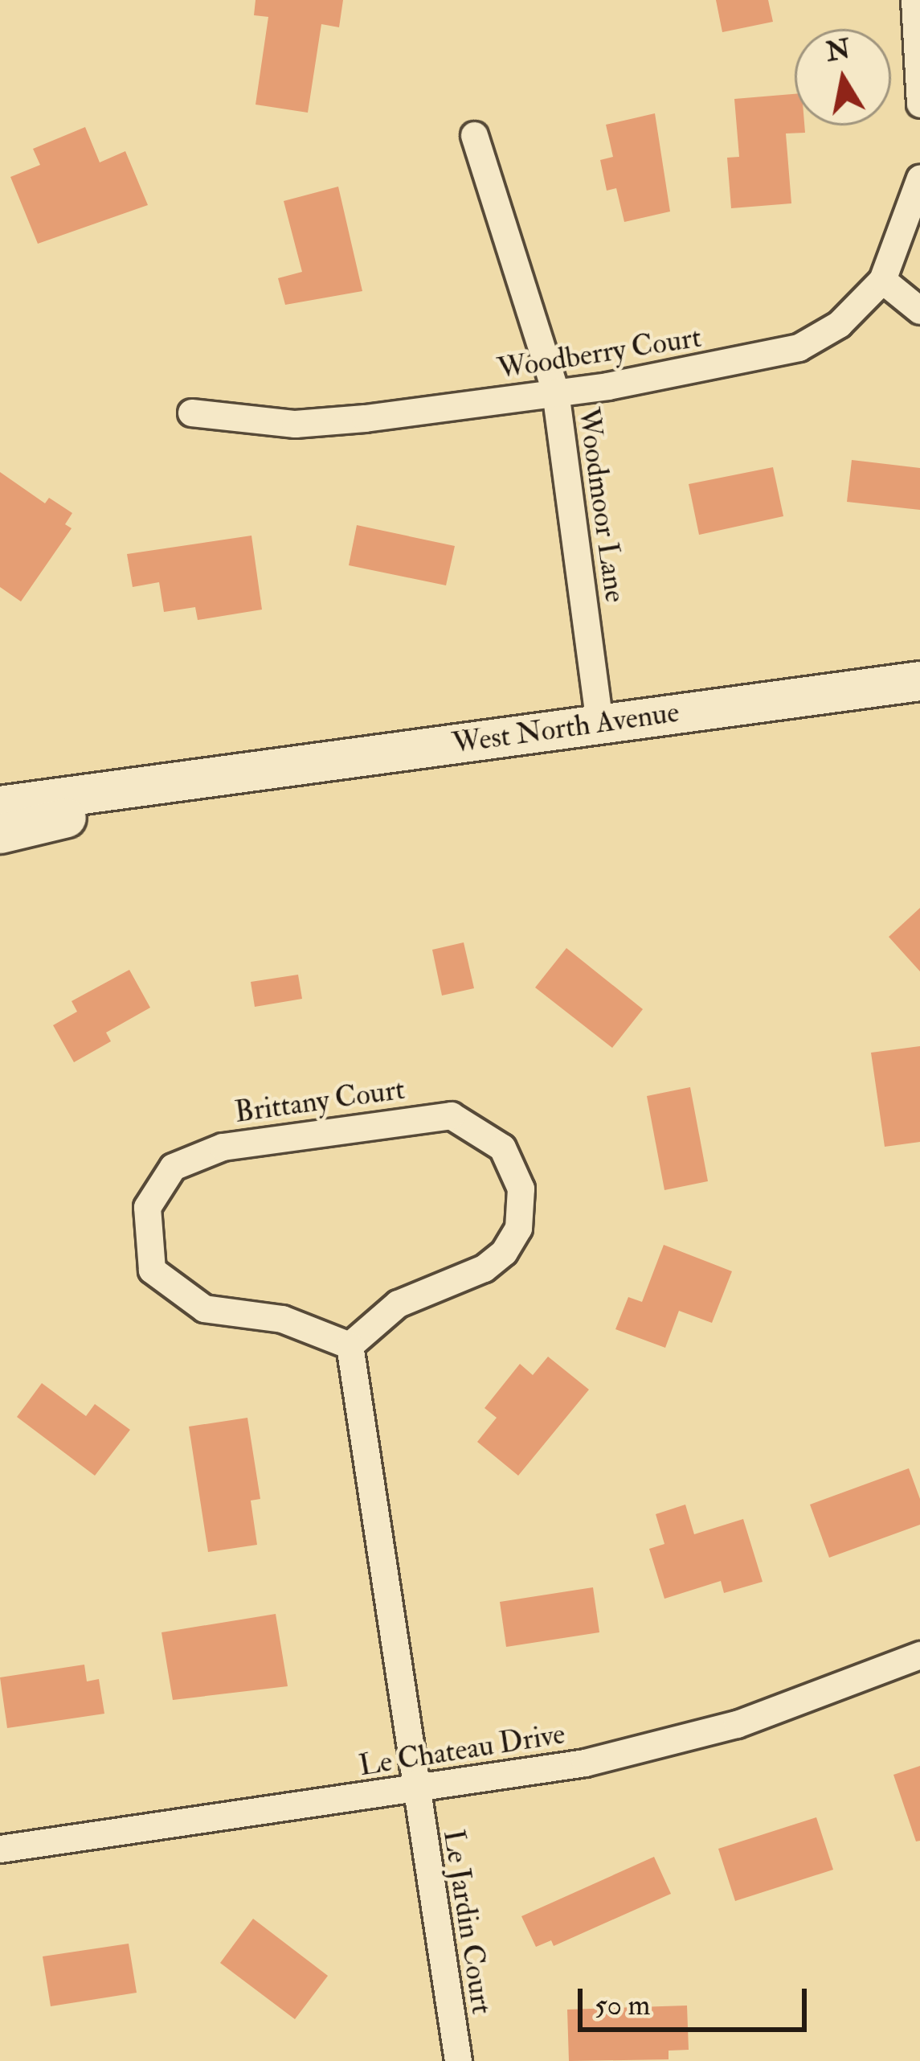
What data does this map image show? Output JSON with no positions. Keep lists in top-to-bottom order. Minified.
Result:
{"streets":{"main road":["West North Avenue"],"street":["Woodberry Court","Woodmoor Lane","Brittany Court","Le Chateau Drive","Le Jardin Court"]},"crossings":[["Woodberry Court","Woodmoor Lane"],["Woodmoor Lane","West North Avenue"],["Le Chateau Drive","Le Jardin Court"]],"scale_bar":"50 m","north":"top"}
